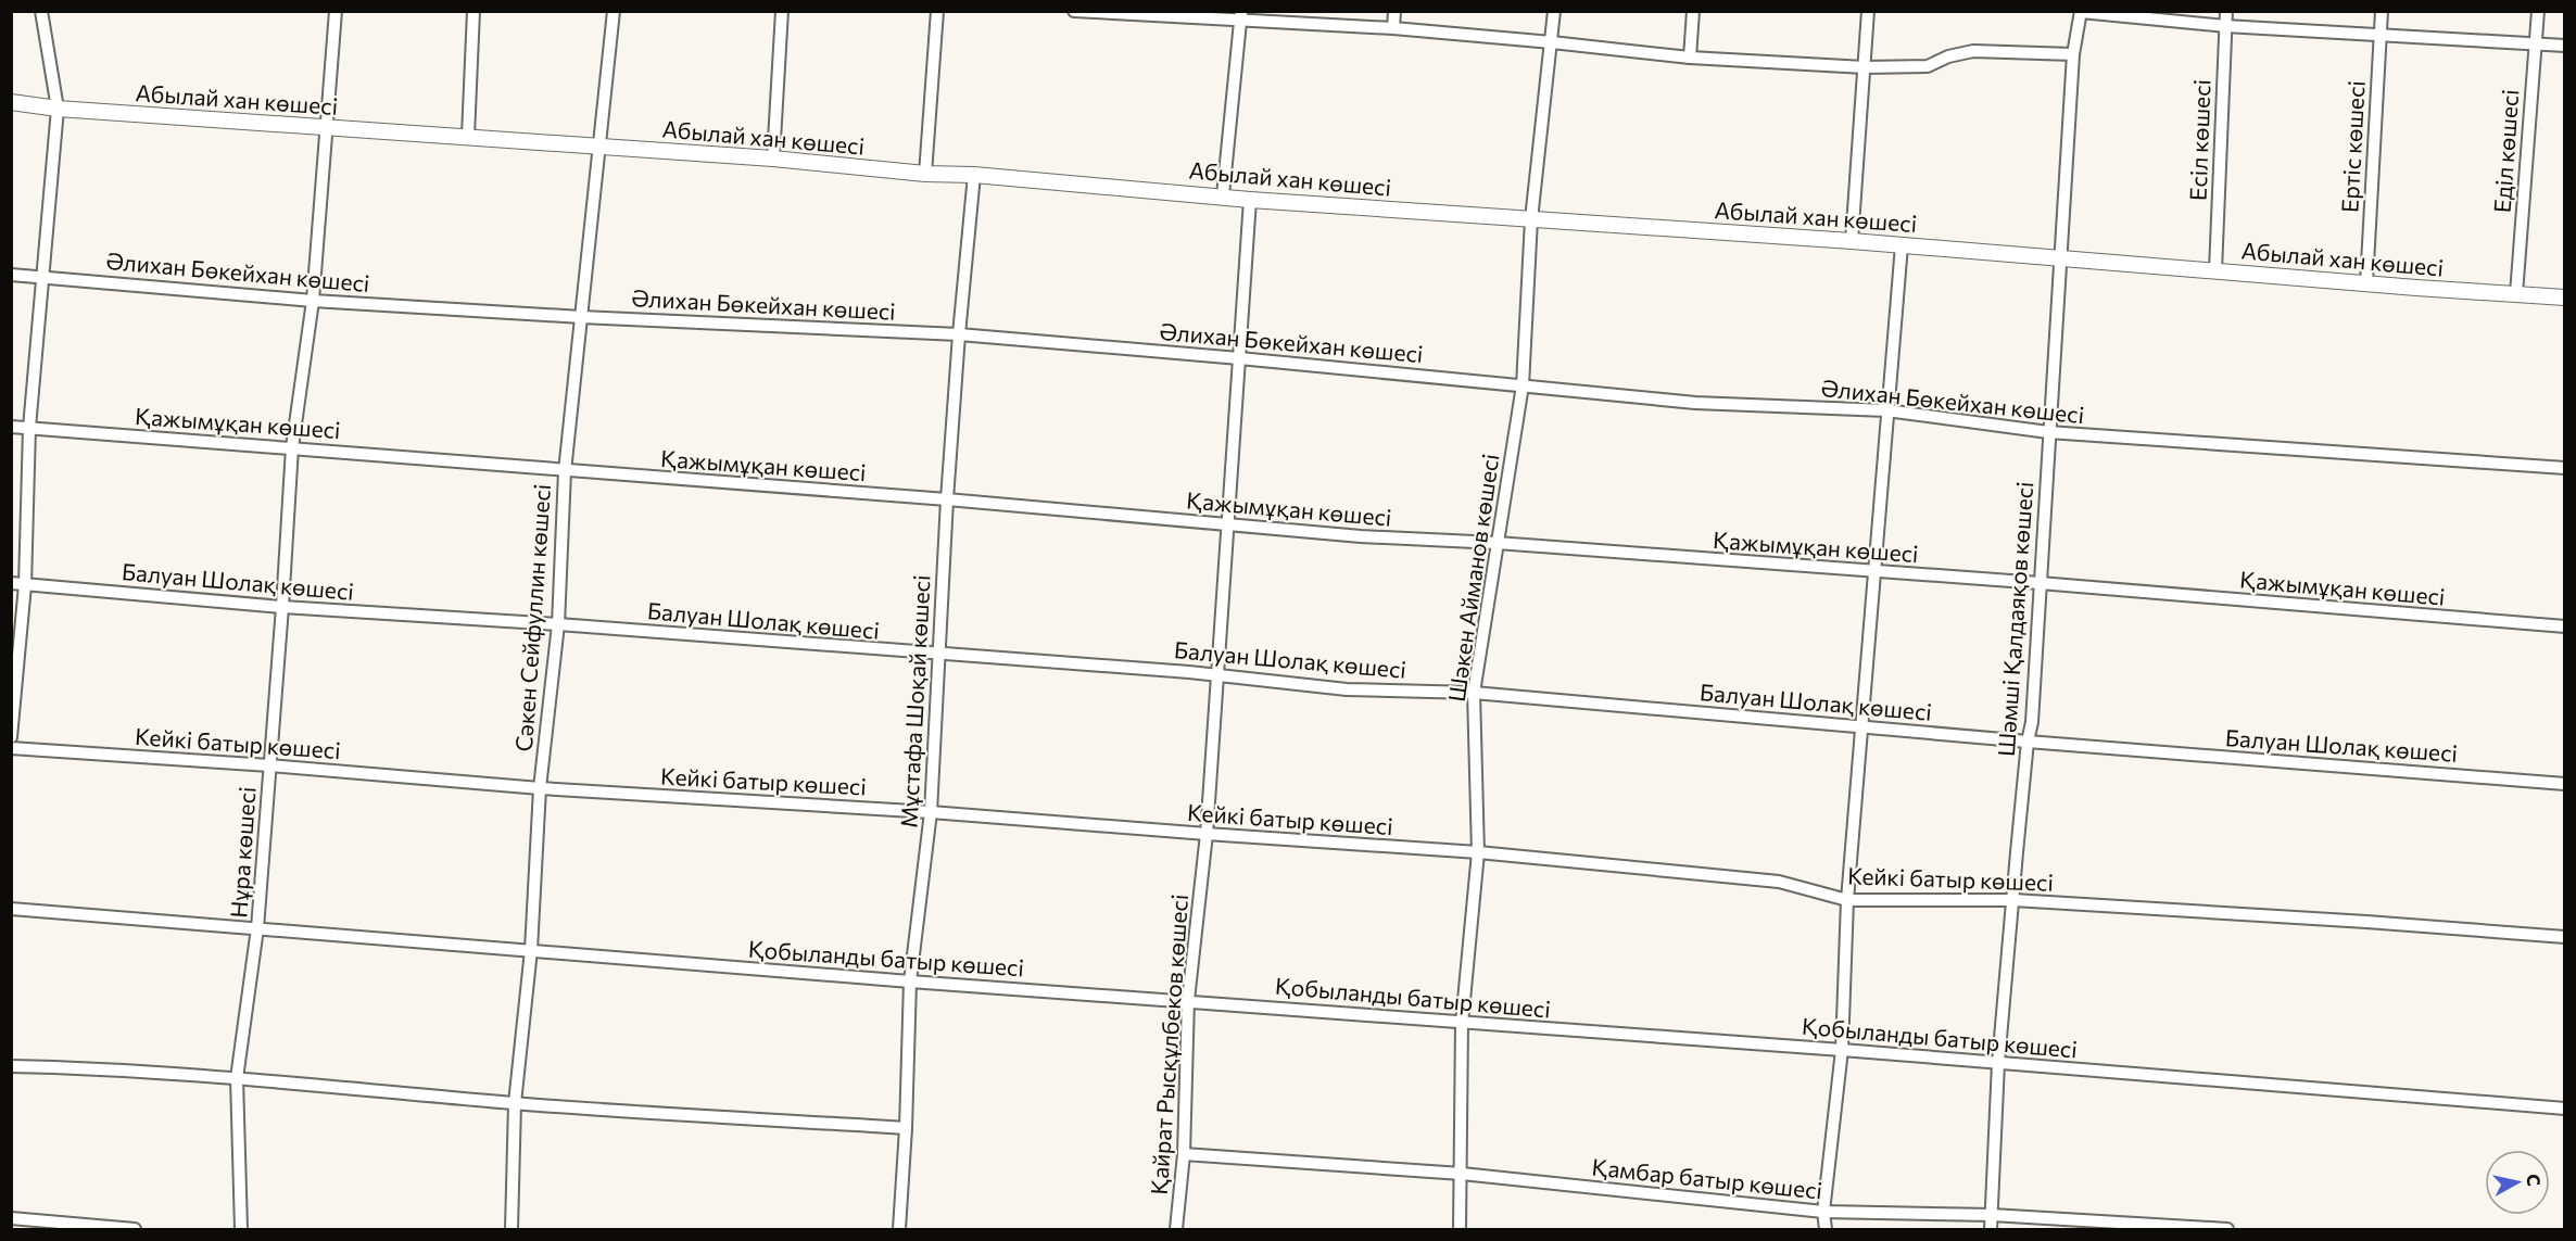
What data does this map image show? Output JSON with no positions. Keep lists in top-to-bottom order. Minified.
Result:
{"streets":{"street":["Абылай хан көшесі","Есіл көшесі","Ертіс көшесі","Еділ көшесі","Әлихан Бөкейхан көшесі","Қажымұқан көшесі","Шәкен Айманов көшесі","Балуан Шолақ көшесі","Сәкен Сейфуллин көшесі","Шәмші Қалдаяқов көшесі","Мұстафа Шоқай көшесі","Кейкі батыр көшесі","Нұра көшесі","Қобыланды батыр көшесі","Қайрат Рысқұлбеков көшесі","Қамбар батыр көшесі"]},"crossings":[["Абылай хан көшесі","Есіл көшесі"],["Абылай хан көшесі","Ертіс көшесі"],["Абылай хан көшесі","Еділ көшесі"],["Абылай хан көшесі","Шәкен Айманов көшесі"],["Абылай хан көшесі","Сәкен Сейфуллин көшесі"],["Абылай хан көшесі","Шәмші Қалдаяқов көшесі"],["Абылай хан көшесі","Мұстафа Шоқай көшесі"],["Абылай хан көшесі","Нұра көшесі"],["Абылай хан көшесі","Қайрат Рысқұлбеков көшесі"],["Әлихан Бөкейхан көшесі","Шәкен Айманов көшесі"],["Әлихан Бөкейхан көшесі","Сәкен Сейфуллин көшесі"],["Әлихан Бөкейхан көшесі","Шәмші Қалдаяқов көшесі"],["Әлихан Бөкейхан көшесі","Мұстафа Шоқай көшесі"],["Әлихан Бөкейхан көшесі","Нұра көшесі"],["Әлихан Бөкейхан көшесі","Қайрат Рысқұлбеков көшесі"],["Қажымұқан көшесі","Шәкен Айманов көшесі"],["Қажымұқан көшесі","Сәкен Сейфуллин көшесі"],["Қажымұқан көшесі","Шәмші Қалдаяқов көшесі"],["Қажымұқан көшесі","Мұстафа Шоқай көшесі"],["Қажымұқан көшесі","Нұра көшесі"],["Қажымұқан көшесі","Қайрат Рысқұлбеков көшесі"],["Шәкен Айманов көшесі","Балуан Шолақ көшесі"],["Шәкен Айманов көшесі","Кейкі батыр көшесі"],["Шәкен Айманов көшесі","Қобыланды батыр көшесі"],["Шәкен Айманов көшесі","Қамбар батыр көшесі"],["Балуан Шолақ көшесі","Сәкен Сейфуллин көшесі"],["Балуан Шолақ көшесі","Шәмші Қалдаяқов көшесі"],["Балуан Шолақ көшесі","Мұстафа Шоқай көшесі"],["Балуан Шолақ көшесі","Нұра көшесі"],["Балуан Шолақ көшесі","Қайрат Рысқұлбеков көшесі"],["Сәкен Сейфуллин көшесі","Кейкі батыр көшесі"],["Сәкен Сейфуллин көшесі","Қобыланды батыр көшесі"],["Шәмші Қалдаяқов көшесі","Кейкі батыр көшесі"],["Шәмші Қалдаяқов көшесі","Қобыланды батыр көшесі"],["Шәмші Қалдаяқов көшесі","Қамбар батыр көшесі"],["Мұстафа Шоқай көшесі","Кейкі батыр көшесі"],["Мұстафа Шоқай көшесі","Қобыланды батыр көшесі"],["Кейкі батыр көшесі","Нұра көшесі"],["Кейкі батыр көшесі","Қайрат Рысқұлбеков көшесі"],["Нұра көшесі","Қобыланды батыр көшесі"],["Қобыланды батыр көшесі","Қайрат Рысқұлбеков көшесі"],["Қайрат Рысқұлбеков көшесі","Қамбар батыр көшесі"]],"north":"right"}
